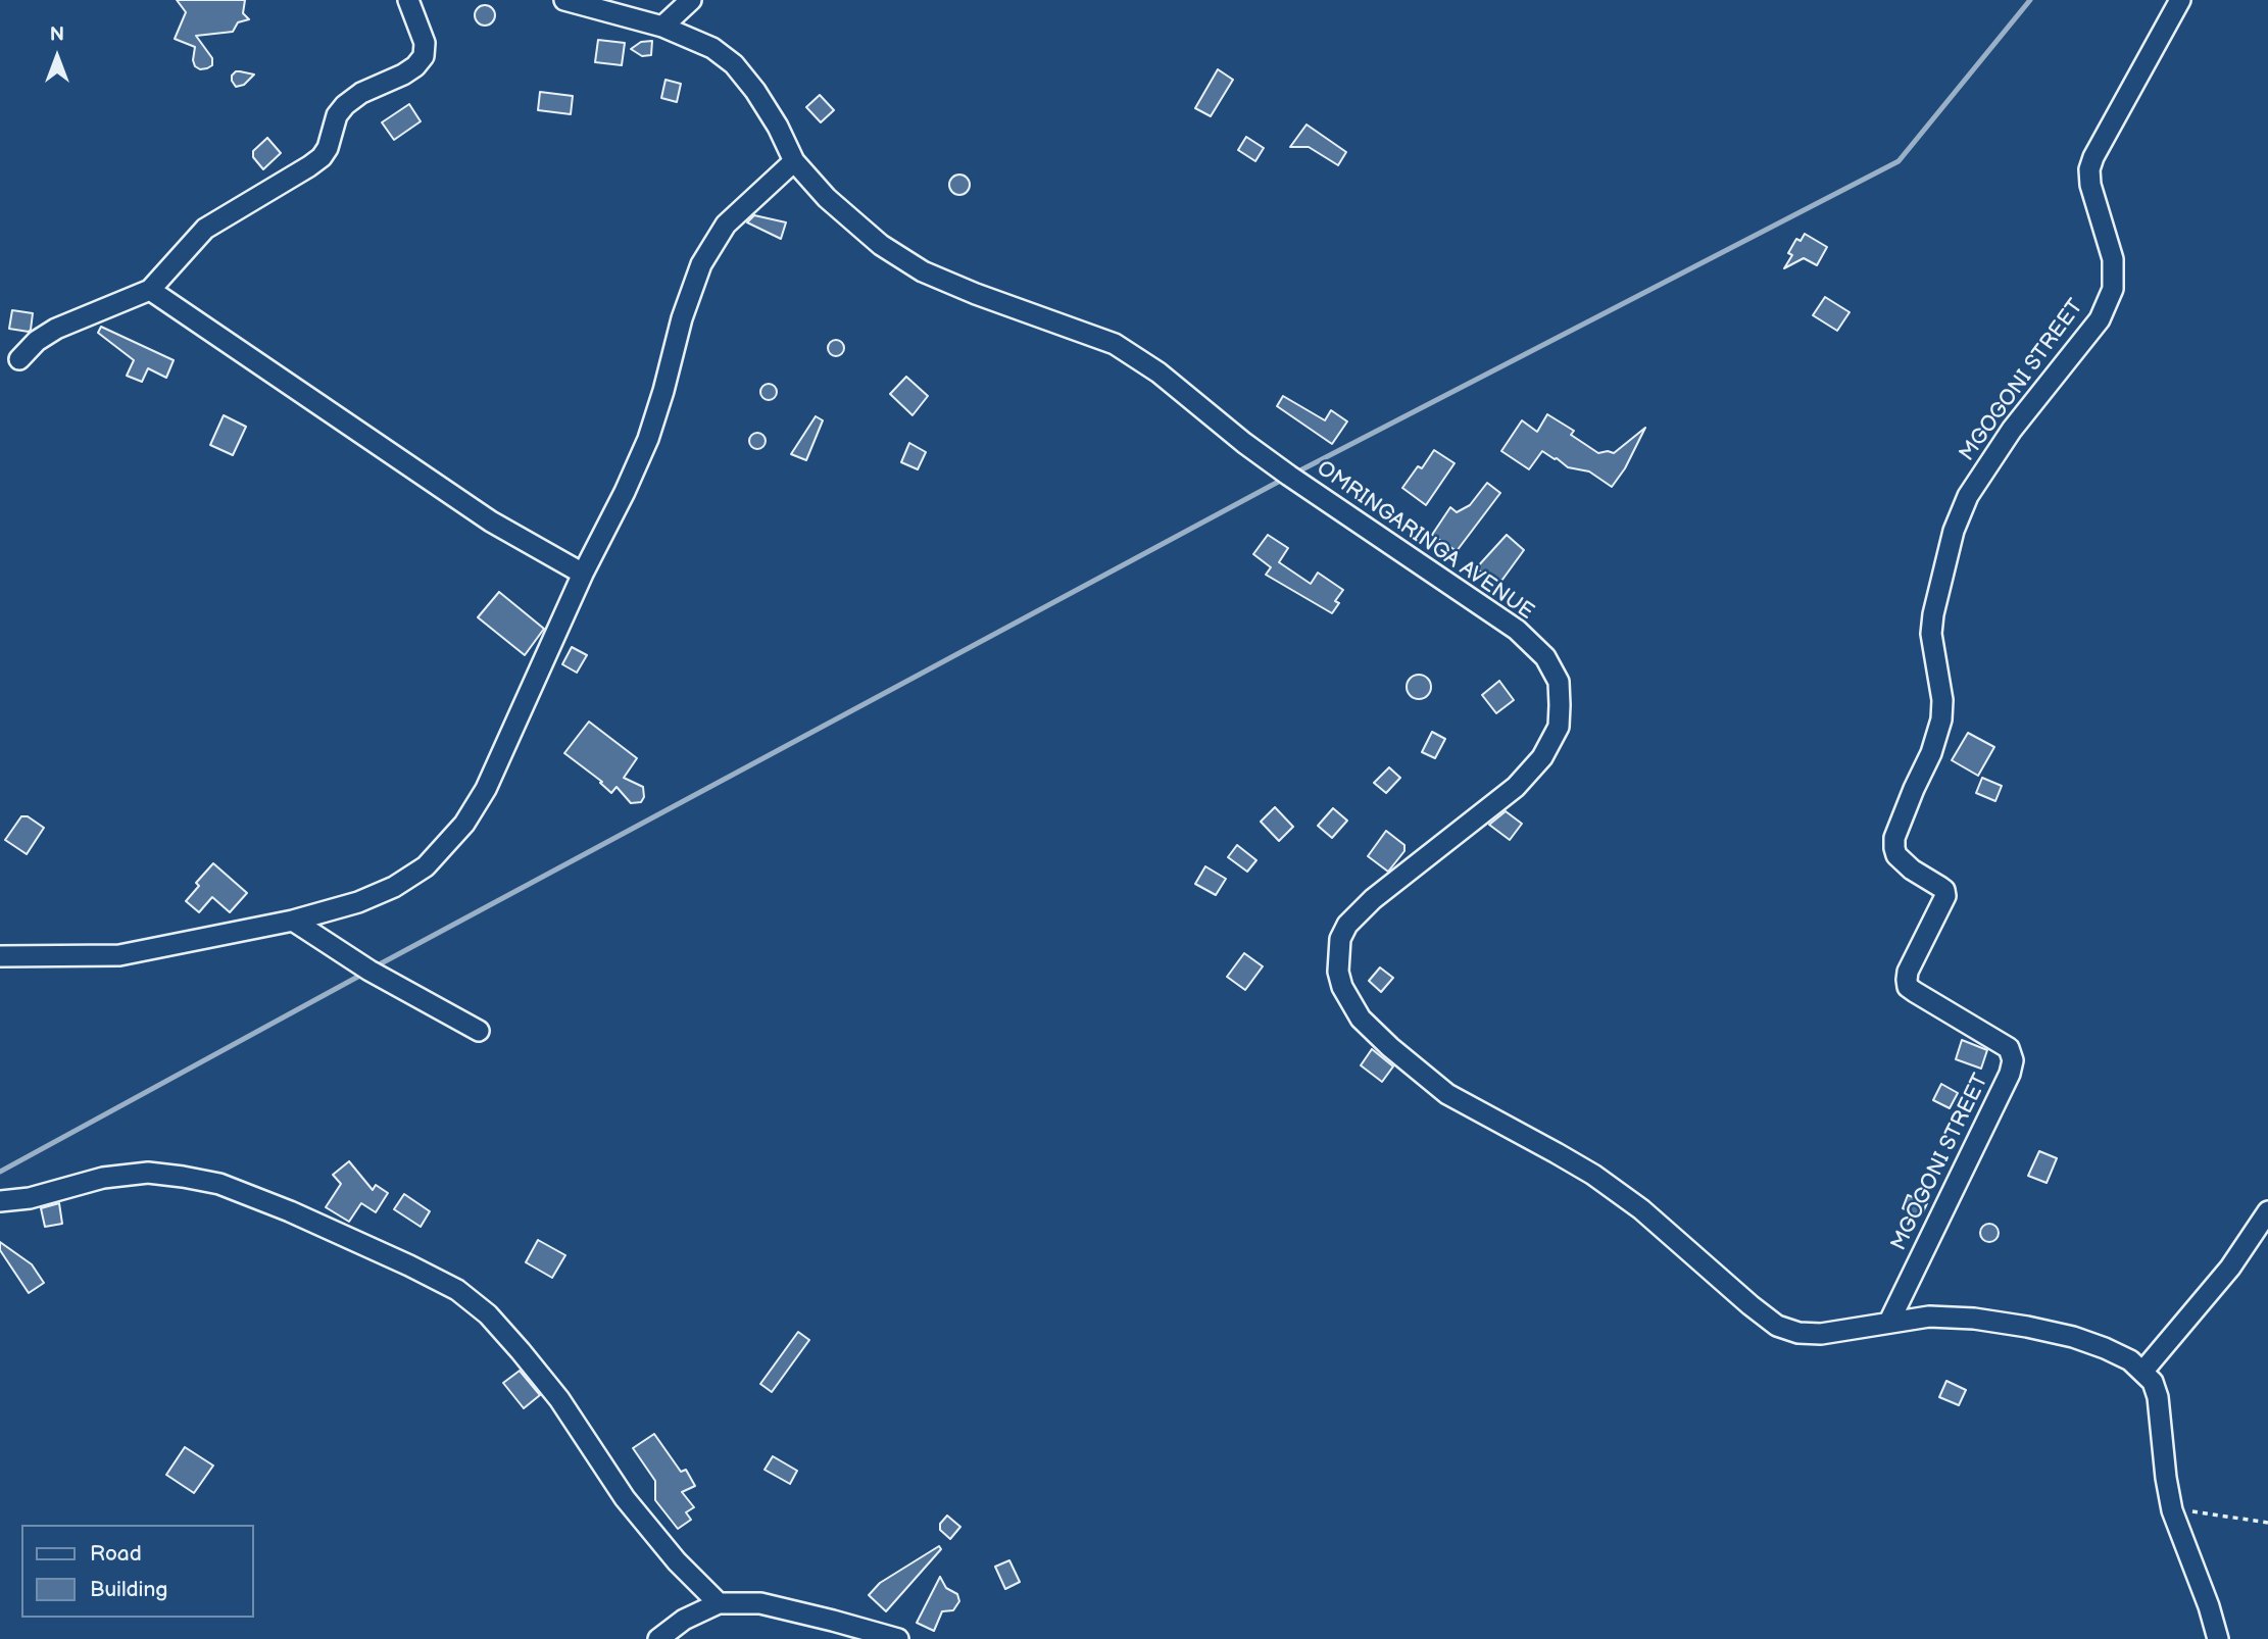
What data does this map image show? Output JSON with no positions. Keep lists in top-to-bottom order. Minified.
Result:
{"streets":{"street":["MGOGONI STREET","OMRINGARINGA AVENUE"]},"crossings":[["MGOGONI STREET","OMRINGARINGA AVENUE"]],"legend":["Road","Building"],"north":"top"}
